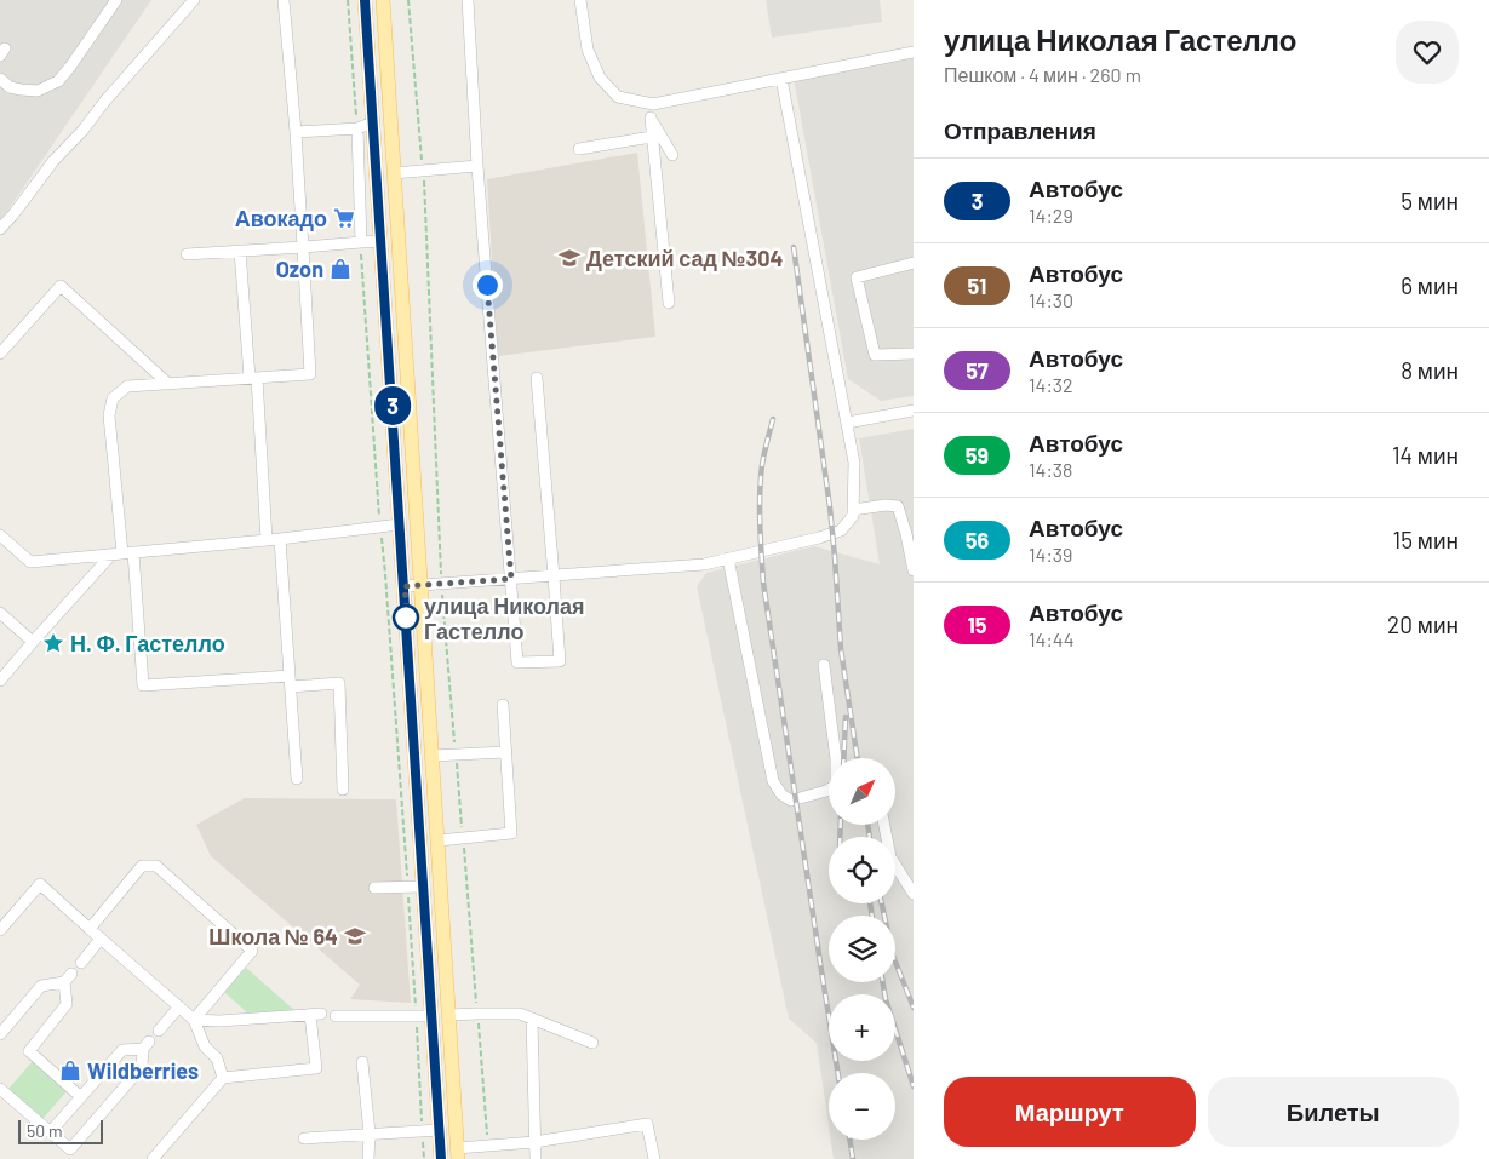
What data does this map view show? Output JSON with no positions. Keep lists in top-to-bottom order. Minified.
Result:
{"places":{"supermarket":["Авокадо"],"school or university":["Детский сад №304","Школа № 64"],"shop":["Ozon","Wildberries"],"other":["улица Николая Гастелло"],"place":["Н. Ф. Гастелло"]},"lines":["bus line 3"],"scale_bar":"50 m","north":"top right","page":{"on_map":"3","heading":[["улица Николая Гастелло","Пешком · 4 мин · 260 m"],"Отправления"],"list":[{"mark":"3","name":"Автобус","note":"14:29","value":"5 мин"},{"mark":"51","name":"Автобус","note":"14:30","value":"6 мин"},{"mark":"57","name":"Автобус","note":"14:32","value":"8 мин"},{"mark":"59","name":"Автобус","note":"14:38","value":"14 мин"},{"mark":"56","name":"Автобус","note":"14:39","value":"15 мин"},{"mark":"15","name":"Автобус","note":"14:44","value":"20 мин"}],"map_buttons":["+","−"],"buttons":["Маршрут","Билеты"],"scale":"50 m"}}
